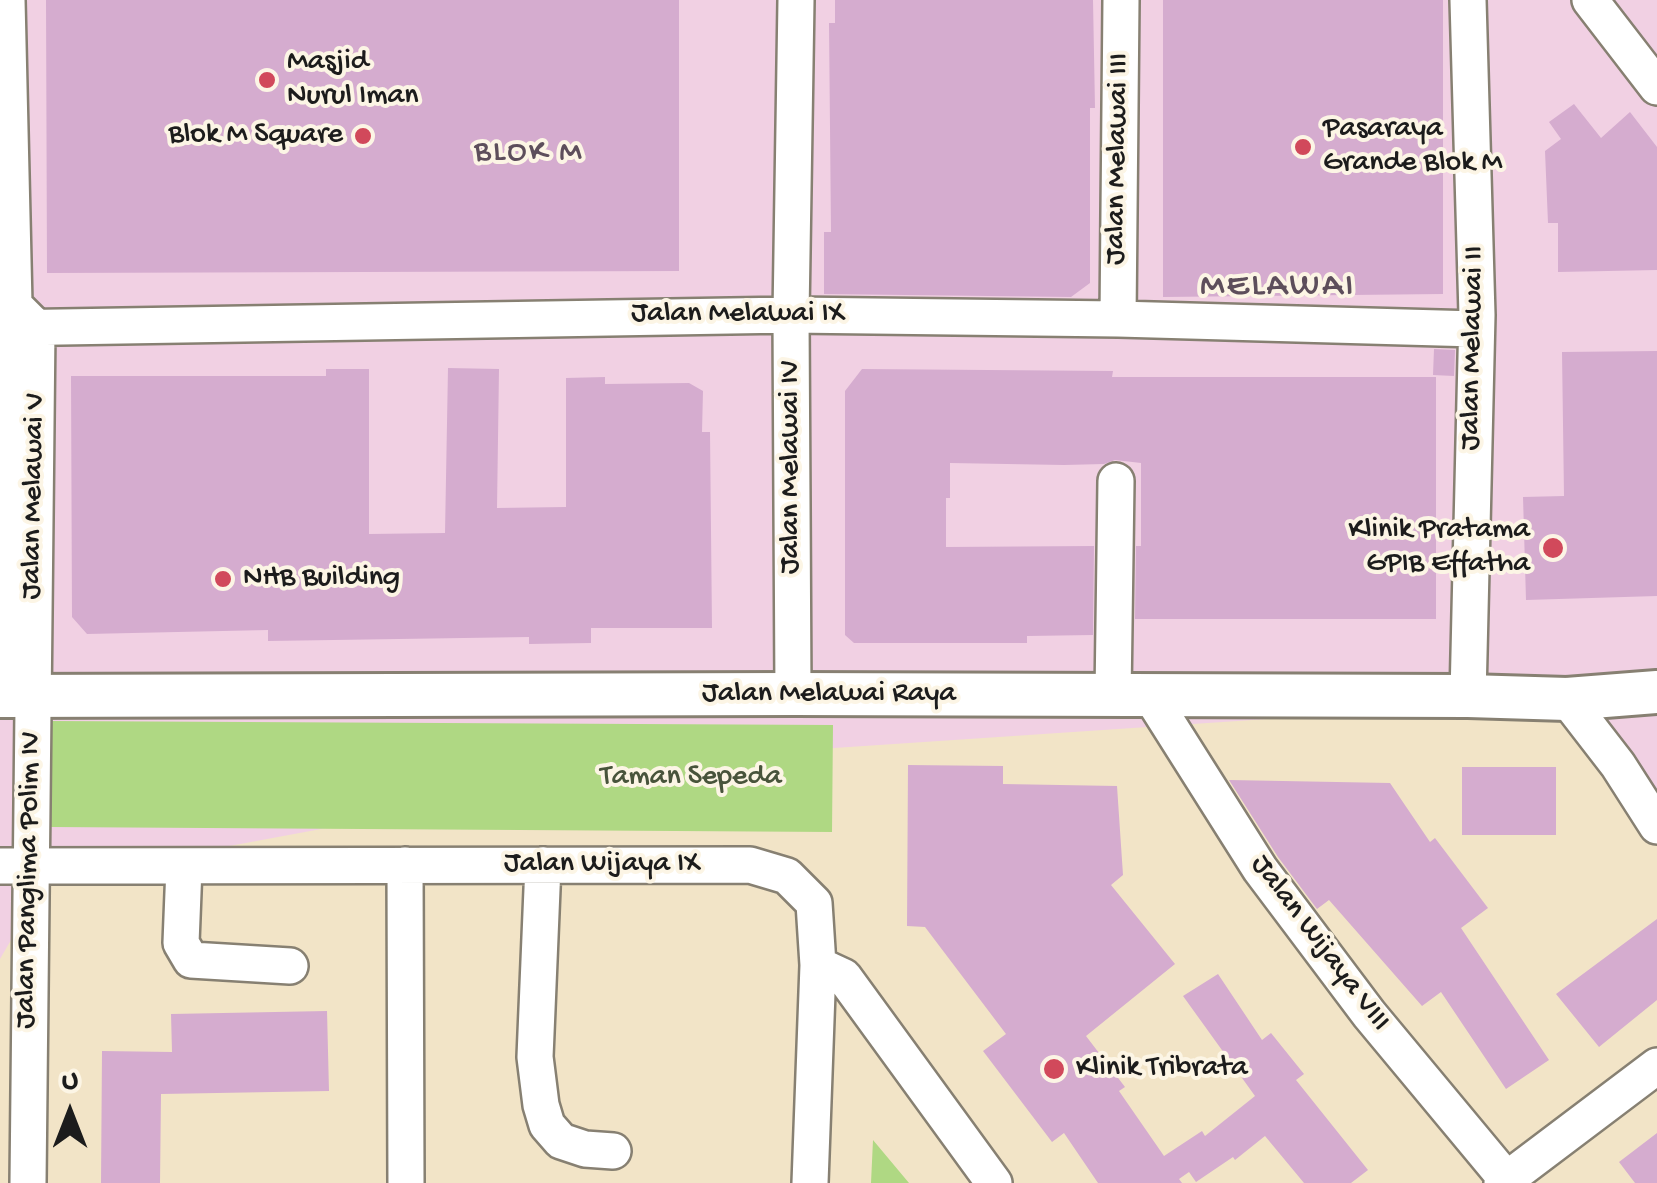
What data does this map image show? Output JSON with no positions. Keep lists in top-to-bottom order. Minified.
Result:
{"streets":{"main road":["Jalan Melawai Raya"],"street":["Jalan Melawai III","Jalan Melawai IX","Jalan Melawai II","Jalan Melawai IV","Jalan Melawai V","Jalan Wijaya IX","Jalan Panglima Polim IV","Jalan Wijaya VIII"]},"crossings":[["Jalan Melawai III","Jalan Melawai IX"],["Jalan Melawai IX","Jalan Melawai II"],["Jalan Melawai IX","Jalan Melawai IV"],["Jalan Melawai IX","Jalan Melawai V"],["Jalan Melawai II","Jalan Melawai Raya"],["Jalan Melawai IV","Jalan Melawai Raya"],["Jalan Melawai V","Jalan Melawai Raya"],["Jalan Melawai V","Jalan Panglima Polim IV"],["Jalan Melawai Raya","Jalan Panglima Polim IV"],["Jalan Melawai Raya","Jalan Wijaya VIII"],["Jalan Wijaya IX","Jalan Panglima Polim IV"]],"districts":["BLOK M","MELAWAI"],"parks":["Taman Sepeda"],"places":["Masjid Nurul Iman","Blok M Square","Pasaraya Grande Blok M","Klinik Pratama GPIB Effatha","NHB Building","Klinik Tribrata"],"north":"top"}
